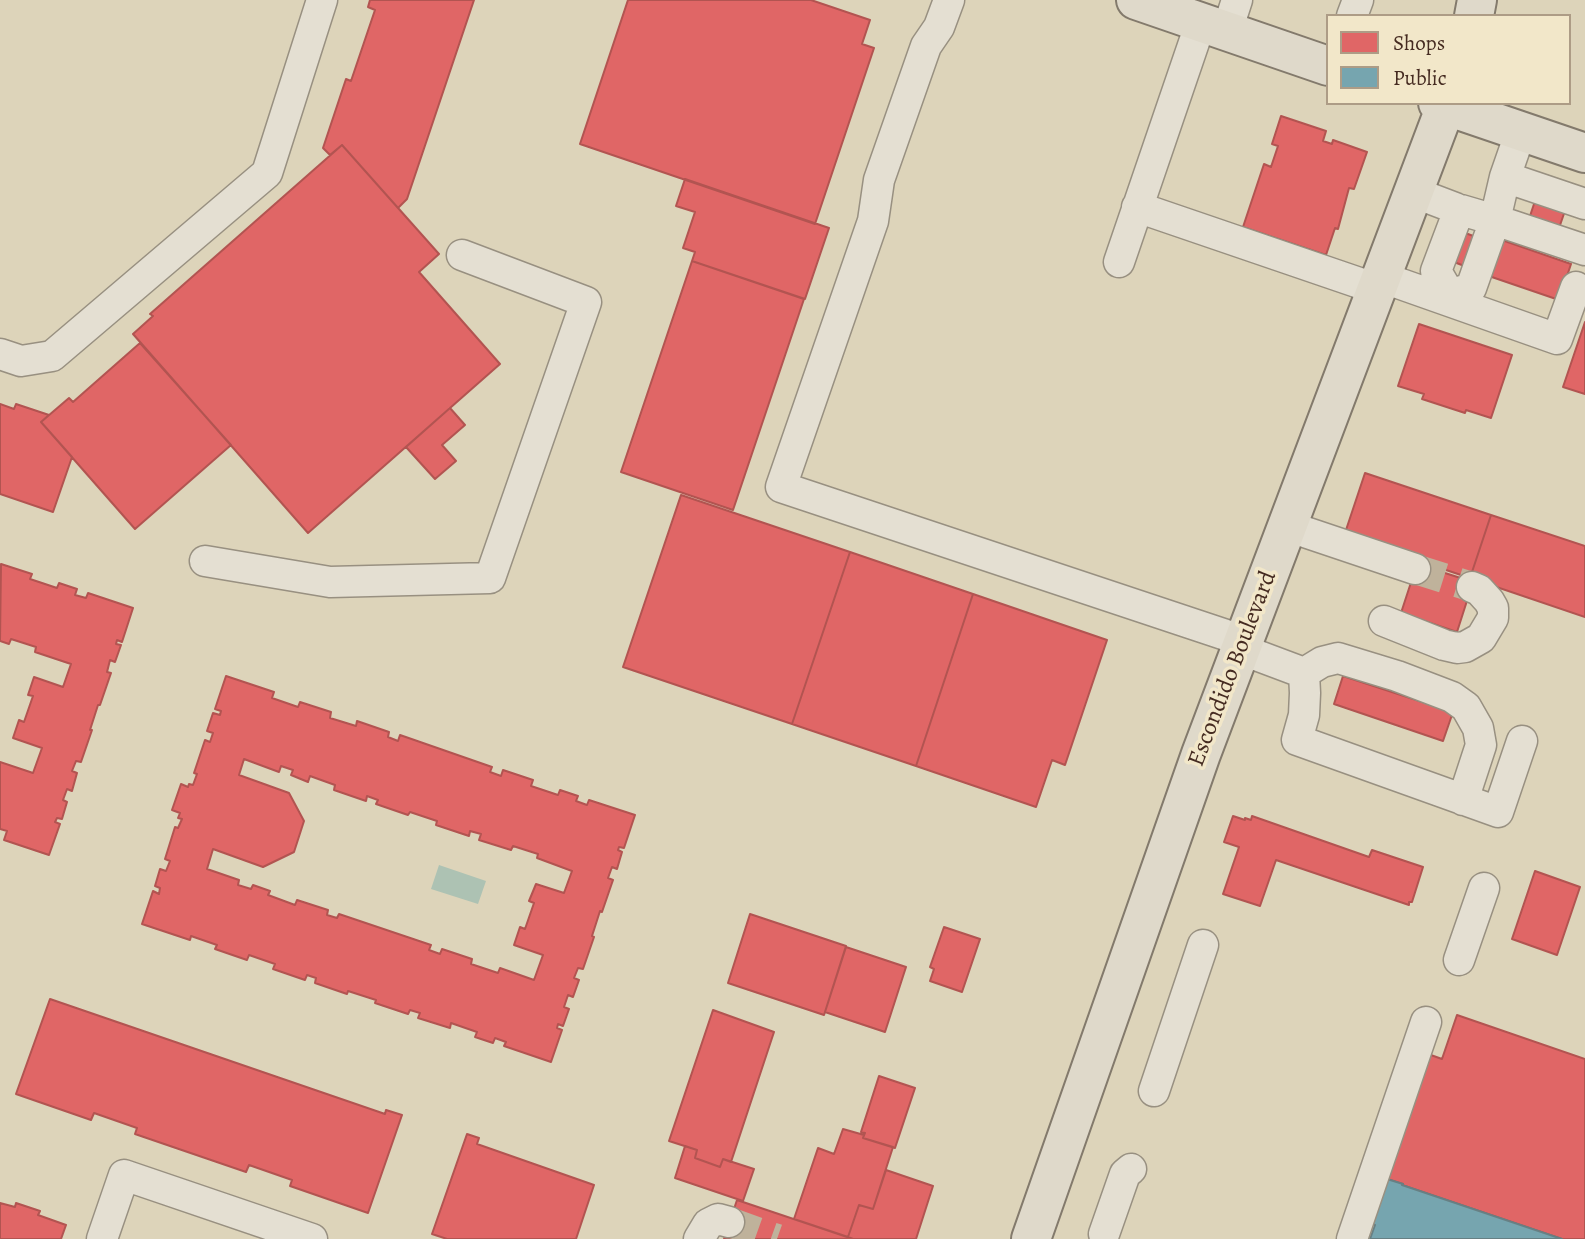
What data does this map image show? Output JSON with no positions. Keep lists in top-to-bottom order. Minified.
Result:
{"streets":{"main road":["Escondido Boulevard"]},"legend":["Shops","Public"]}
